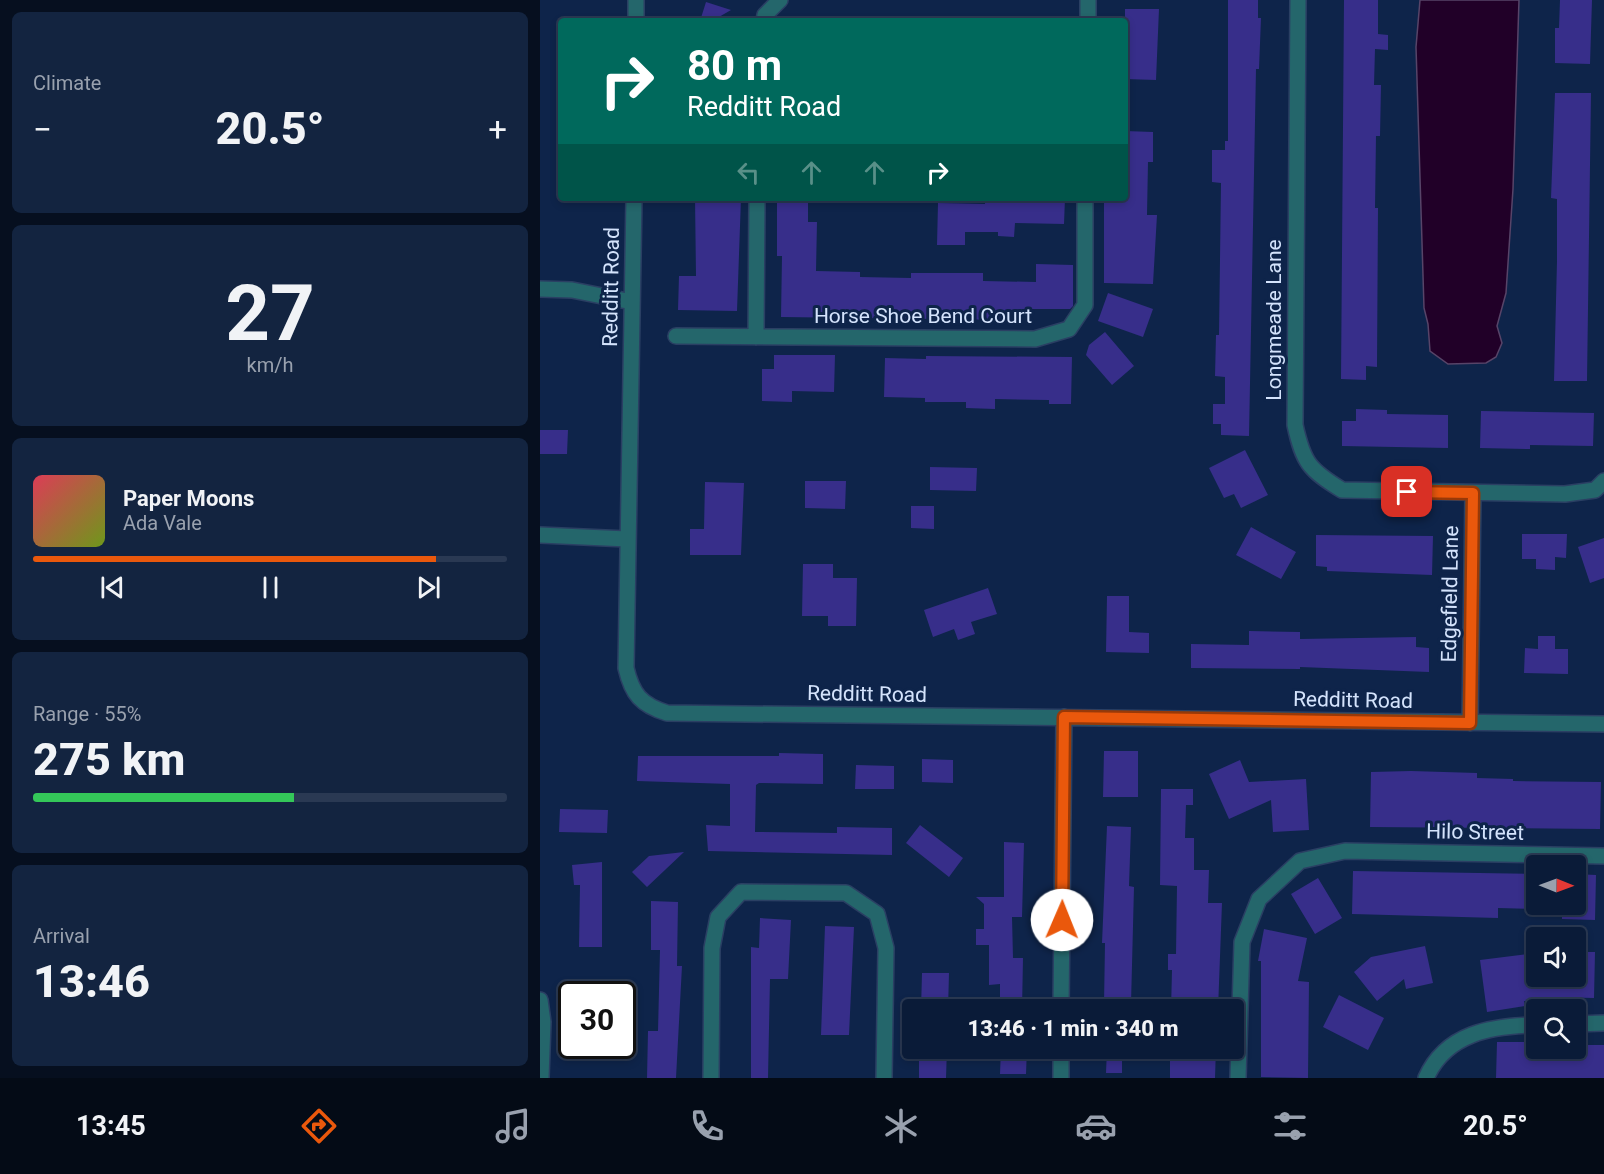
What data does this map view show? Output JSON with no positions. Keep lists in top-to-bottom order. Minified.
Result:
{"streets":{"street":["Redditt Road","Horse Shoe Bend Court","Longmeade Lane","Edgefield Lane","Hilo Street"]},"crossings":[["Redditt Road","Edgefield Lane"],["Longmeade Lane","Edgefield Lane"]],"north":"right","page":{"tile":["Climate",["27","km/h"],["Range · 55%","275 km"],["Arrival","13:46"]],"turn":["80 m","Redditt Road"],"heat":["−","20.5°","+"],"song":["Paper Moons","Ada Vale"],"limit":"30","trip":"13:46 · 1 min · 340 m","tabs":["13:45","20.5°"]}}
